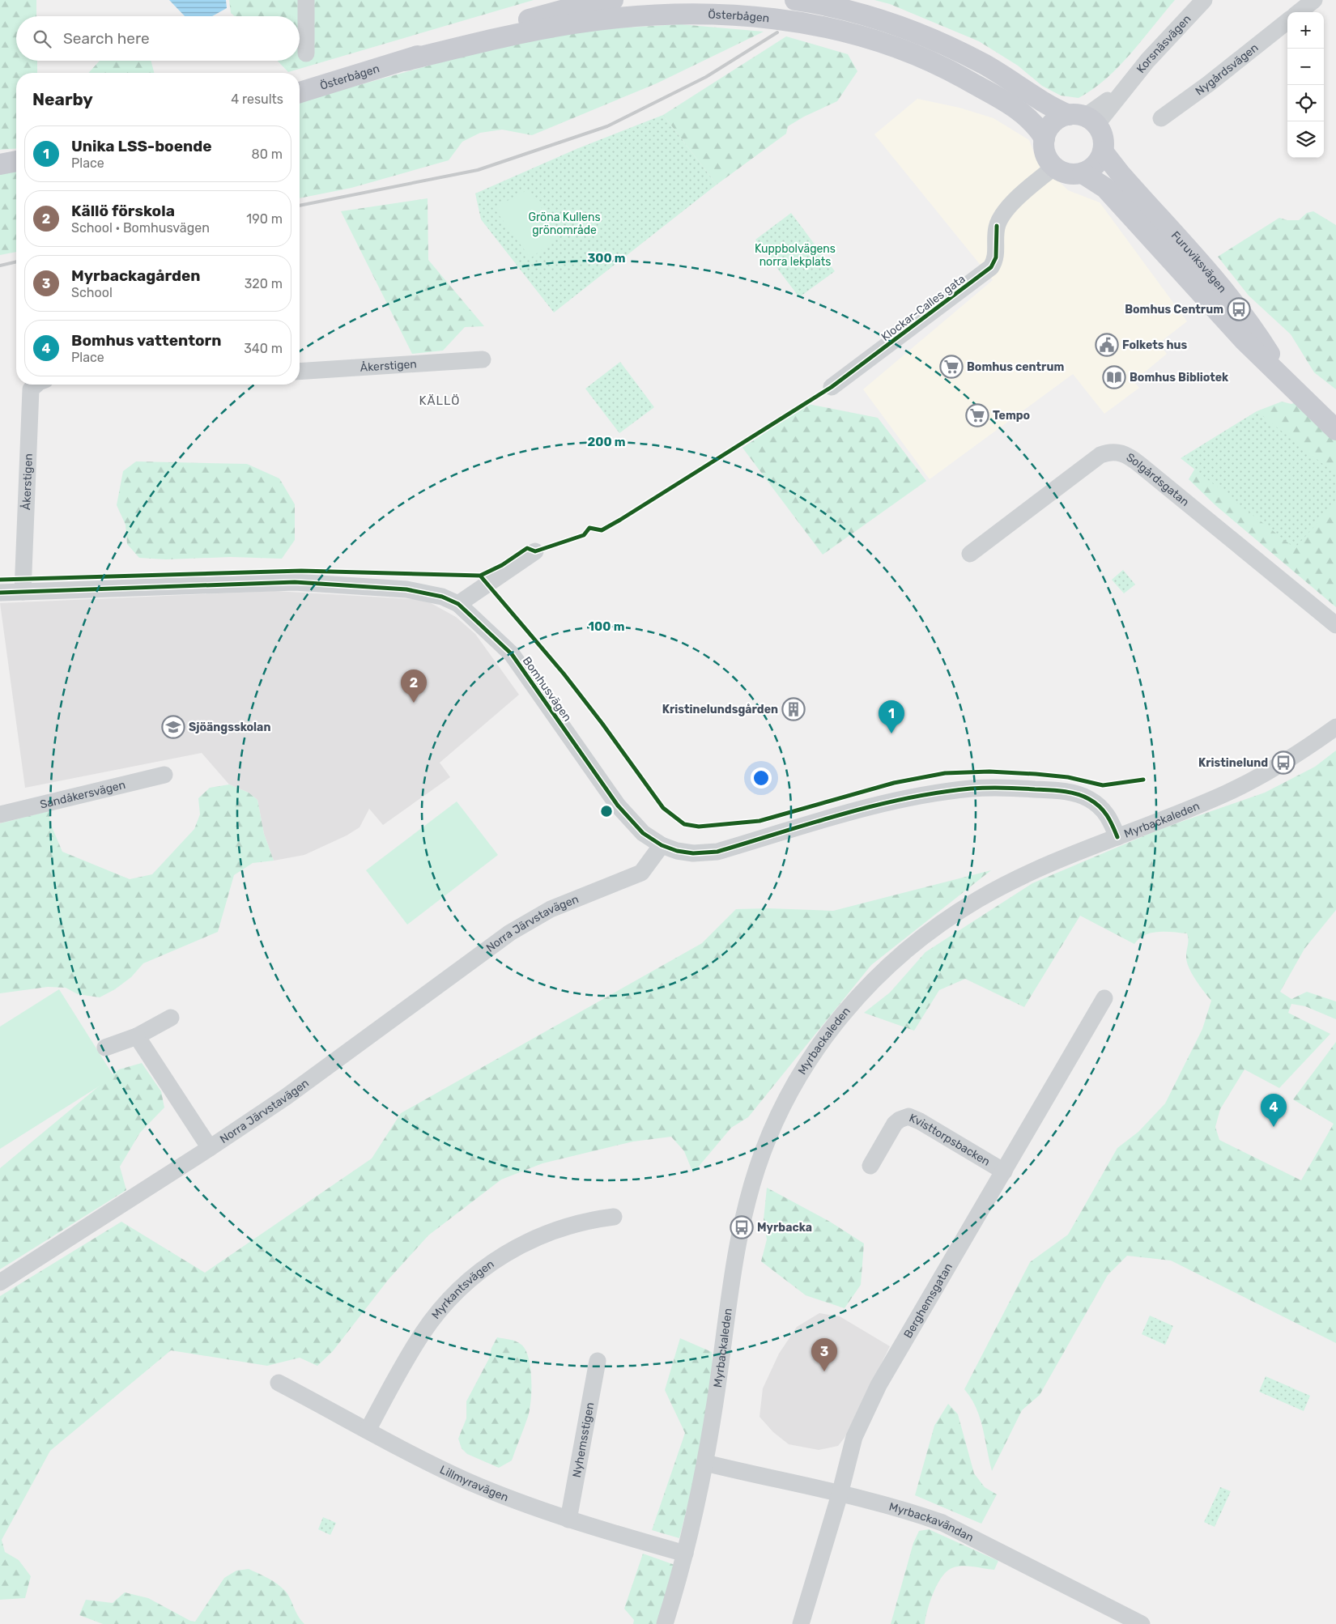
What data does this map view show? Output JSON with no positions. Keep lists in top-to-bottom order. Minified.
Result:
{"streets":{"main road":["Österbågen","Furuviksvägen"],"street":["Korsnäsvägen","Nygårdsvägen","Klockar-Calles gata","Åkerstigen","Solgårdsgatan","Bomhusvägen","Sandåkersvägen","Myrbackaleden","Norra Järvstavägen","Kvisttorpsbacken","Myrkantsvägen","Berghemsgatan","Nyhemsstigen","Lillmyravägen","Myrbackavändan"]},"crossings":[["Österbågen","Korsnäsvägen"],["Österbågen","Furuviksvägen"],["Österbågen","Klockar-Calles gata"],["Korsnäsvägen","Furuviksvägen"],["Korsnäsvägen","Klockar-Calles gata"],["Furuviksvägen","Klockar-Calles gata"],["Åkerstigen","Bomhusvägen"],["Bomhusvägen","Norra Järvstavägen"],["Myrbackaleden","Lillmyravägen"],["Myrbackaleden","Myrbackavändan"],["Kvisttorpsbacken","Berghemsgatan"],["Myrkantsvägen","Lillmyravägen"],["Berghemsgatan","Myrbackavändan"],["Nyhemsstigen","Lillmyravägen"]],"districts":["KÄLLÖ"],"parks":["Gröna Kullens grönområde","Kuppbolvägens norra lekplats"],"places":{"bus stop":["Bomhus Centrum","Kristinelund","Myrbacka"],"public building":["Folkets hus"],"supermarket":["Bomhus centrum","Tempo"],"library":["Bomhus Bibliotek"],"building":["Kristinelundsgården"],"school or university":["Sjöängsskolan"]},"page":{"map_buttons":["+","−"],"search":"Search here","heading":["Nearby","4 results"],"list":[{"mark":"1","name":"Unika LSS-boende","note":"Place","value":"80 m"},{"mark":"2","name":"Källö förskola","note":"School · Bomhusvägen","value":"190 m"},{"mark":"3","name":"Myrbackagården","note":"School","value":"320 m"},{"mark":"4","name":"Bomhus vattentorn","note":"Place","value":"340 m"}],"pins":["2","1","4","3"]},"rings":["300 m","200 m","100 m"]}
